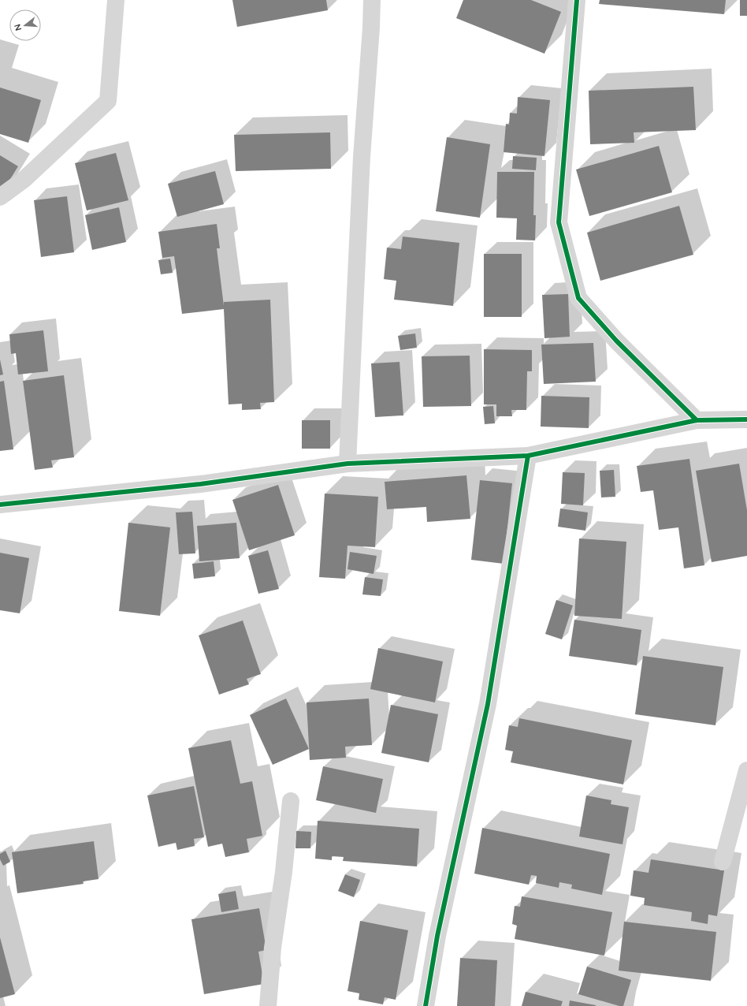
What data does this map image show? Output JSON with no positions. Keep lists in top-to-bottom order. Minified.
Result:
{"north":"left"}
